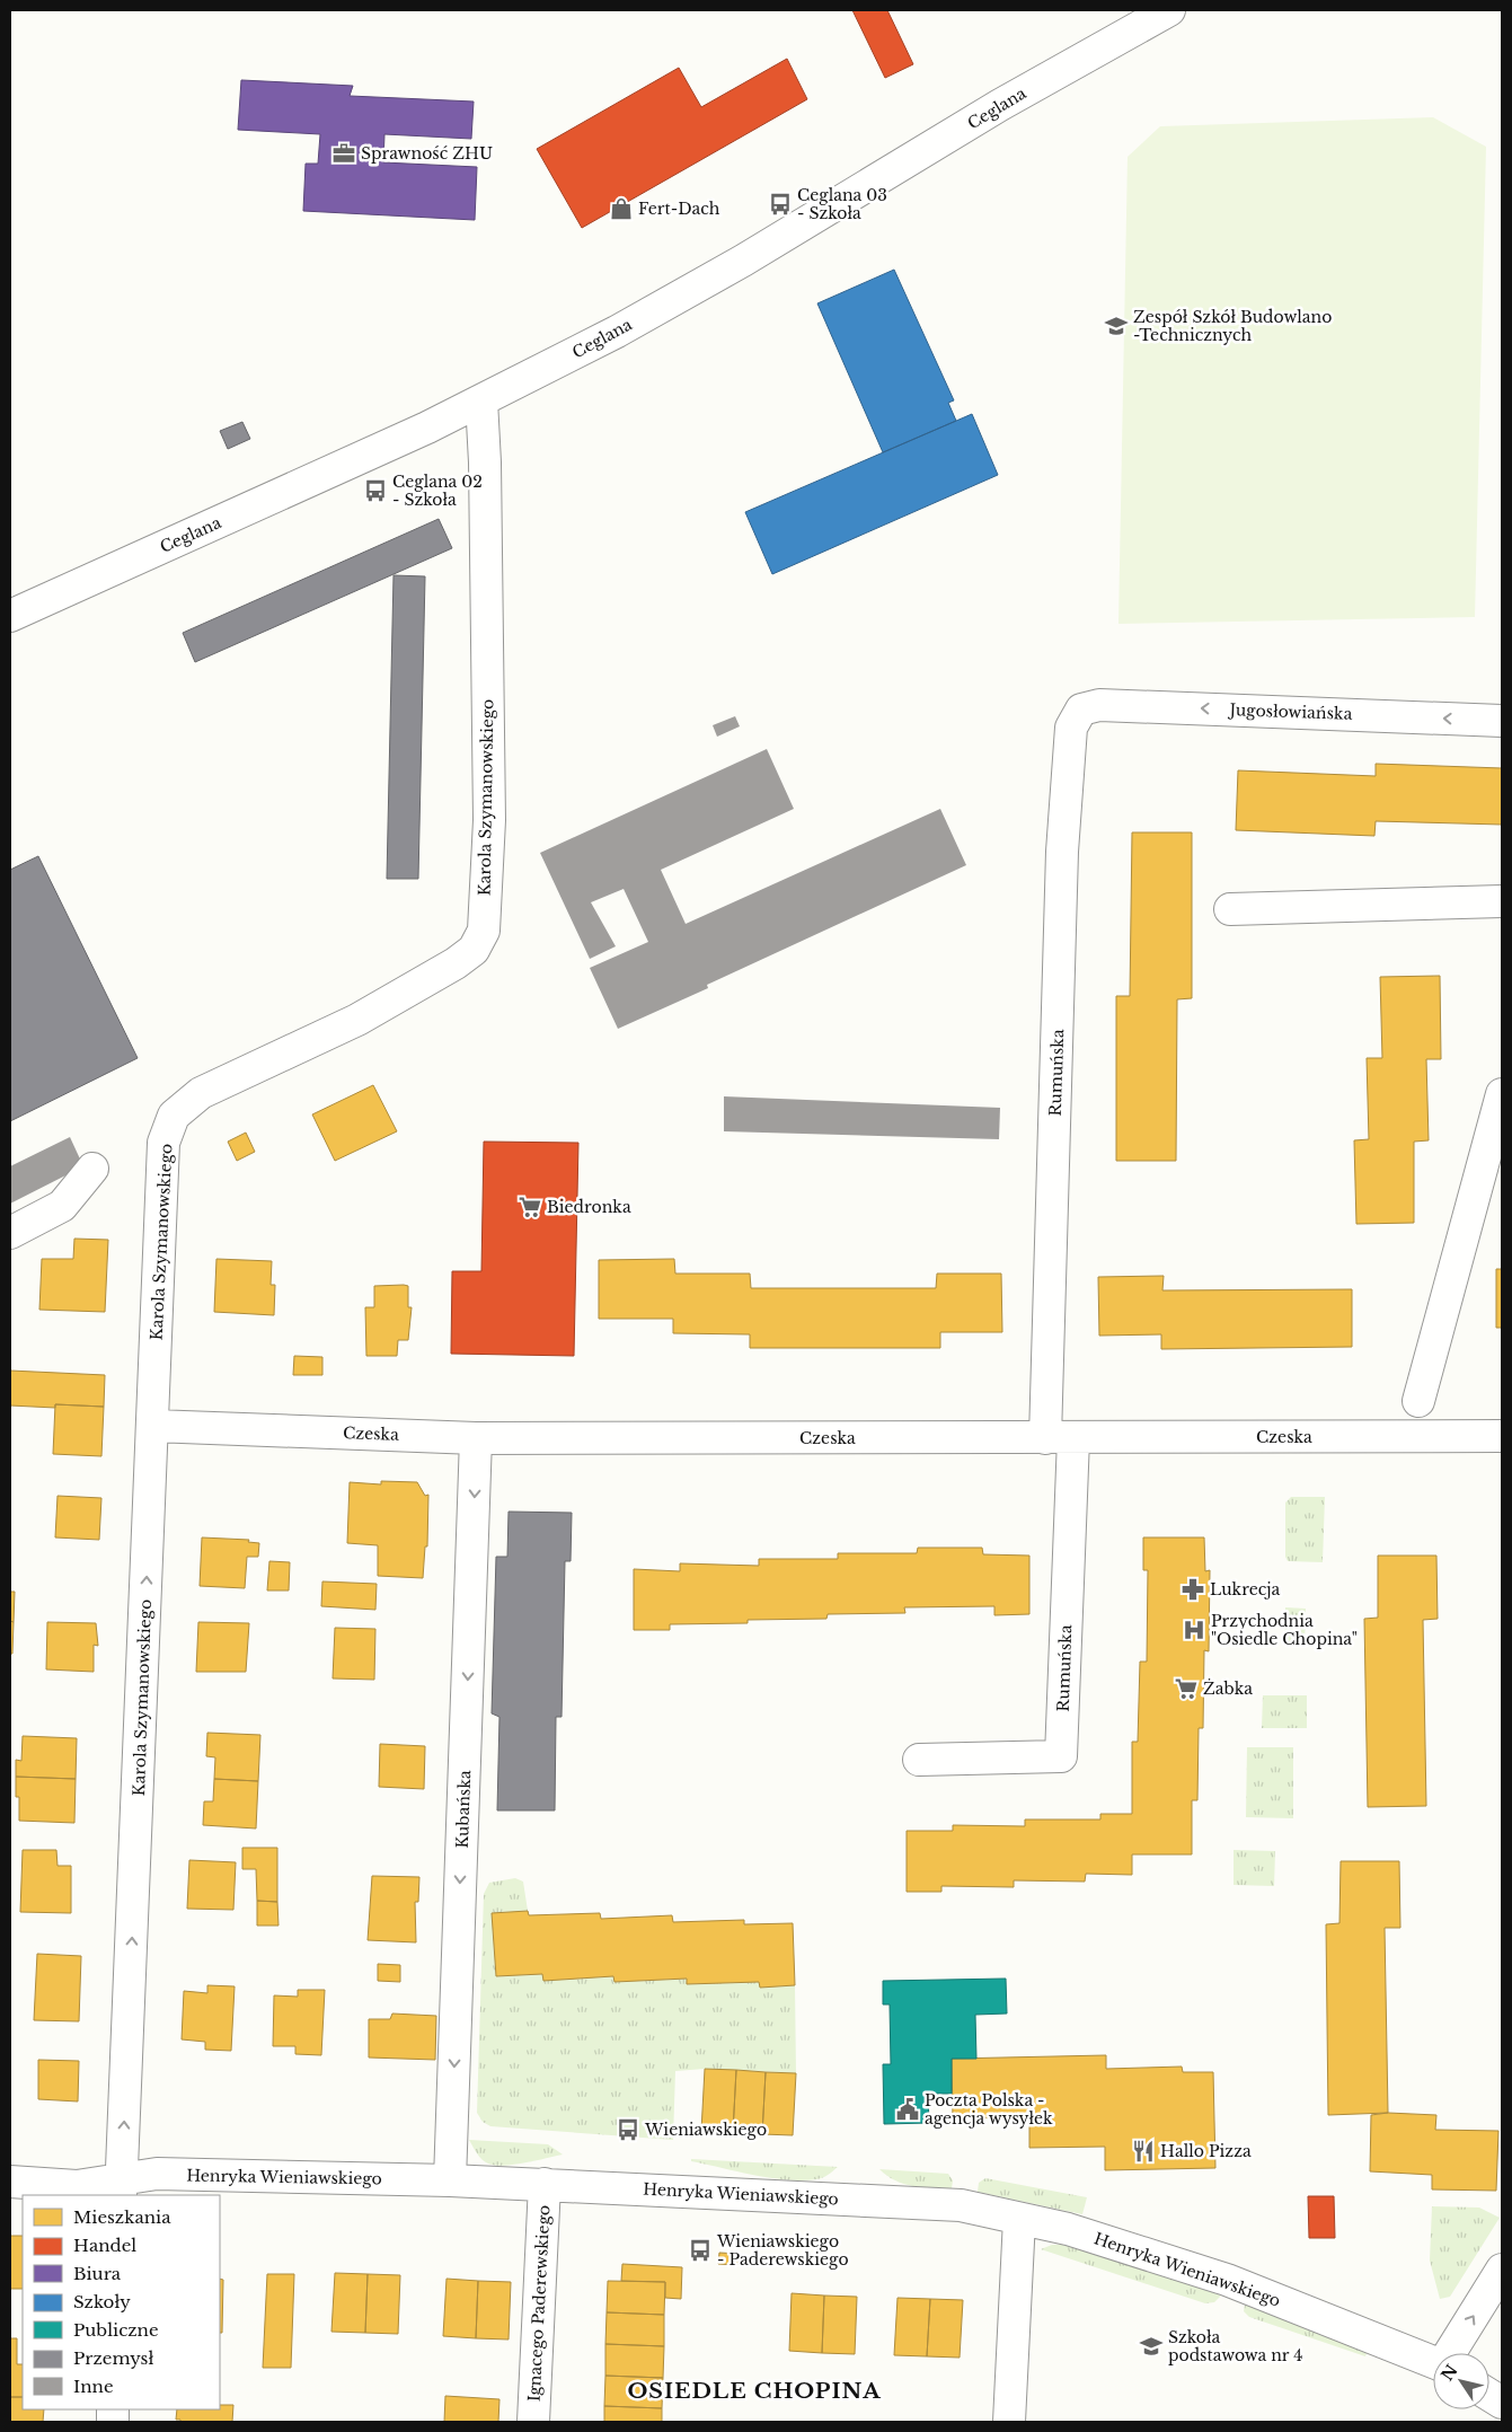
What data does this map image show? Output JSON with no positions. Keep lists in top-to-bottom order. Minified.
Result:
{"streets":{"street":["Ceglana","Jugosłowiańska","Karola Szymanowskiego","Rumuńska","Czeska","Kubańska","Henryka Wieniawskiego","Ignacego Paderewskiego"]},"crossings":[["Ceglana","Karola Szymanowskiego"],["Jugosłowiańska","Rumuńska"],["Karola Szymanowskiego","Czeska"],["Karola Szymanowskiego","Henryka Wieniawskiego"],["Rumuńska","Czeska"],["Czeska","Kubańska"],["Kubańska","Henryka Wieniawskiego"],["Henryka Wieniawskiego","Ignacego Paderewskiego"]],"one_way":["Karola Szymanowskiego","Kubańska"],"districts":["OSIEDLE CHOPINA"],"places":{"office":["Sprawność ZHU"],"bus stop":["Ceglana 03 - Szkoła","Ceglana 02 - Szkoła","Wieniawskiego","Wieniawskiego - Paderewskiego"],"shop":["Fert-Dach"],"school or university":["Zespół Szkół Budowlano -Technicznych","Szkoła podstawowa nr 4"],"supermarket":["Biedronka","Żabka"],"pharmacy":["Lukrecja"],"hospital":["Przychodnia \"Osiedle Chopina\""],"public building":["Poczta Polska - agencja wysyłek"],"restaurant":["Hallo Pizza"]},"legend":["Mieszkania","Handel","Biura","Szkoły","Publiczne","Przemysł","Inne"],"north":"top left"}
